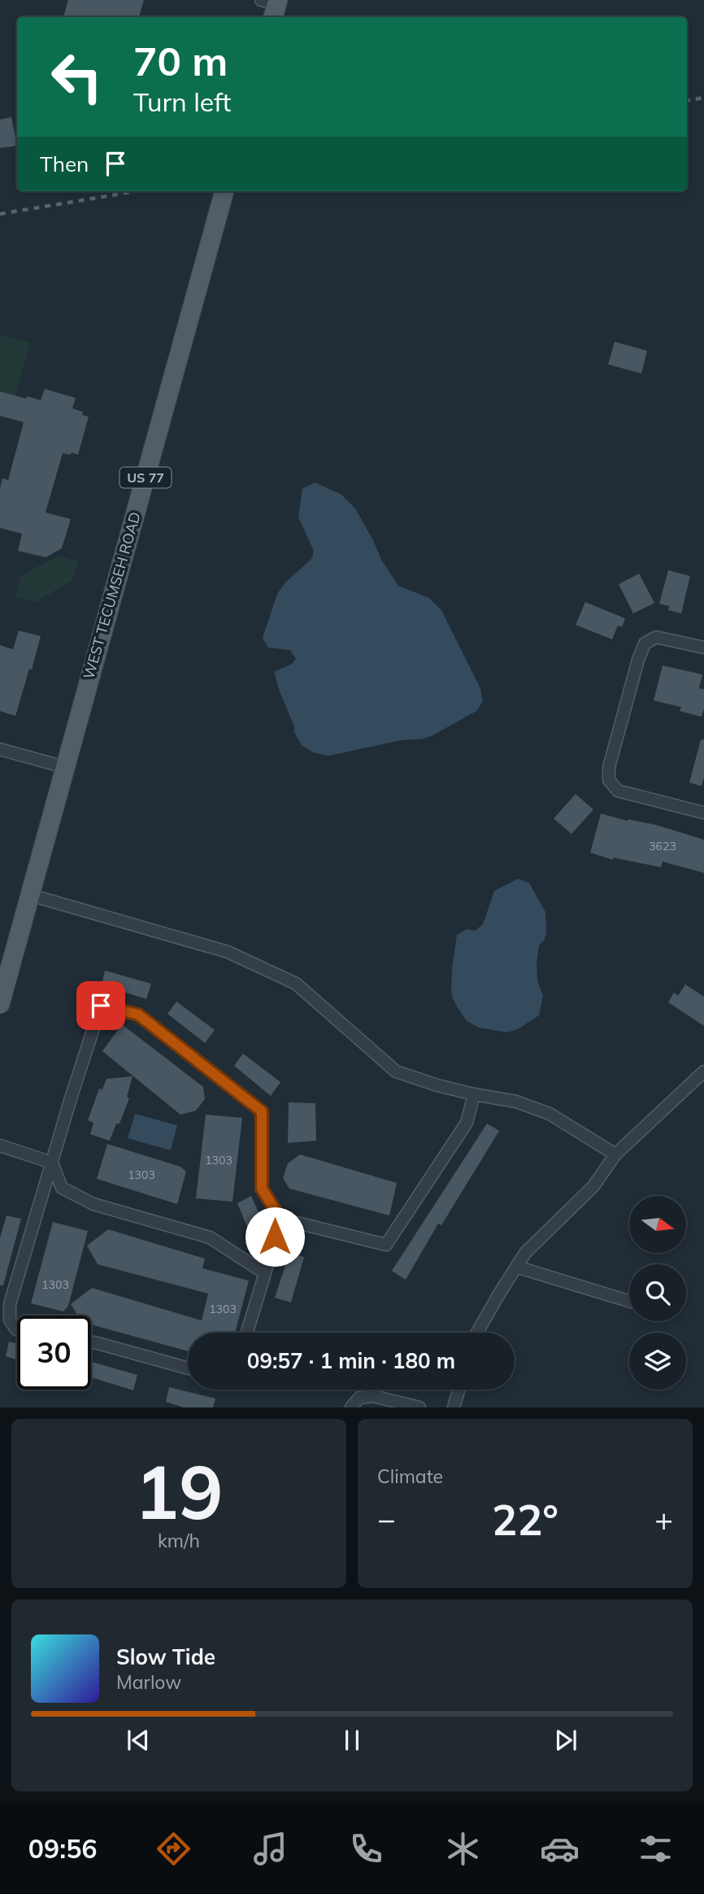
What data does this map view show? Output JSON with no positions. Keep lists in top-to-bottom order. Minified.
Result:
{"streets":{"main road":["US 77","WEST TECUMSEH ROAD"]},"house_numbers":["3623","1303","1303","1303","1303"],"north":"right","page":{"turn":["70 m","Turn left"],"then":"Then","limit":"30","trip":"09:57 · 1 min · 180 m","tile":[["19","km/h"],"Climate"],"heat":["−","22°","+"],"song":["Slow Tide","Marlow"],"tabs":"09:56"}}
